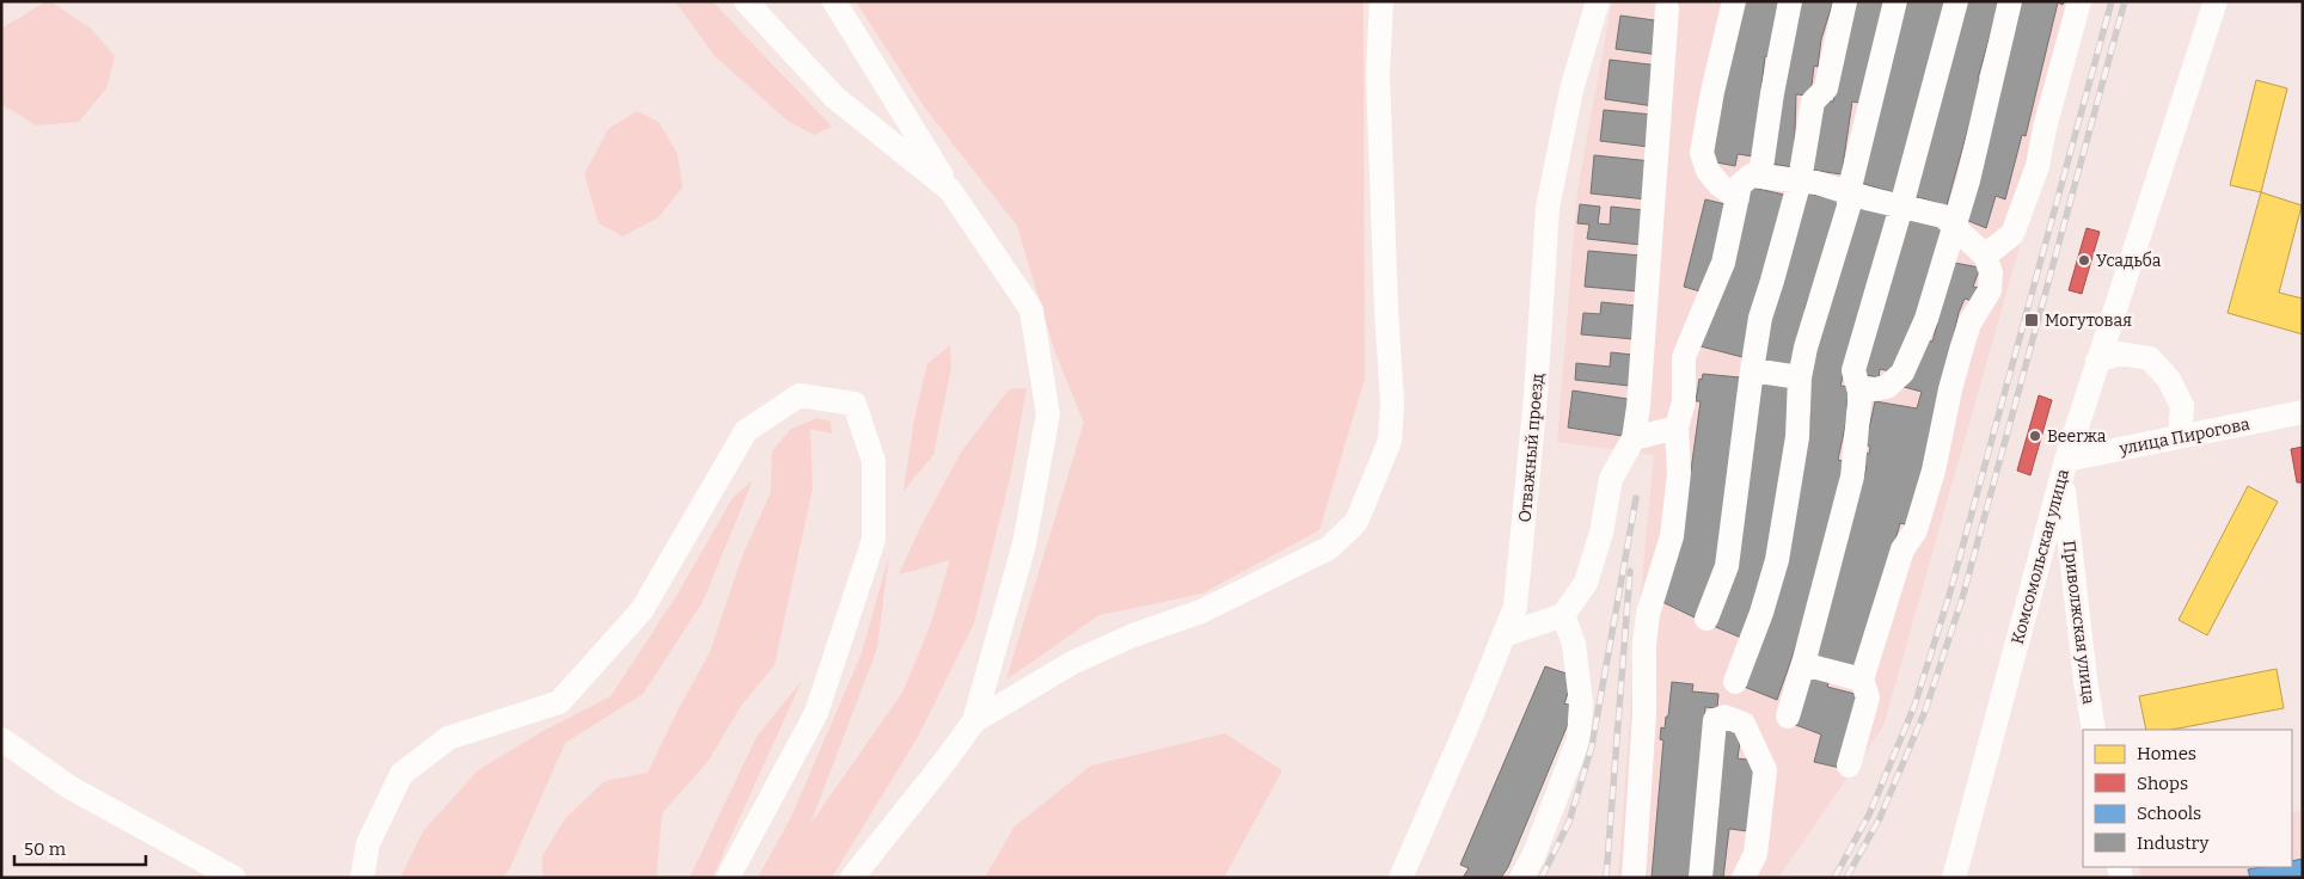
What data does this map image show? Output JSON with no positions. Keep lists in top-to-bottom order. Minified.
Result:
{"streets":{"street":["улица Пирогова","Отважный проезд","Комсомольская улица","Приволжская улица"]},"crossings":[["улица Пирогова","Комсомольская улица"],["улица Пирогова","Приволжская улица"],["Комсомольская улица","Приволжская улица"]],"places":{"other":["Усадьба","Beerжа"],"transit":["Могутовая"]},"legend":["Homes","Shops","Schools","Industry"],"scale_bar":"50 m"}
